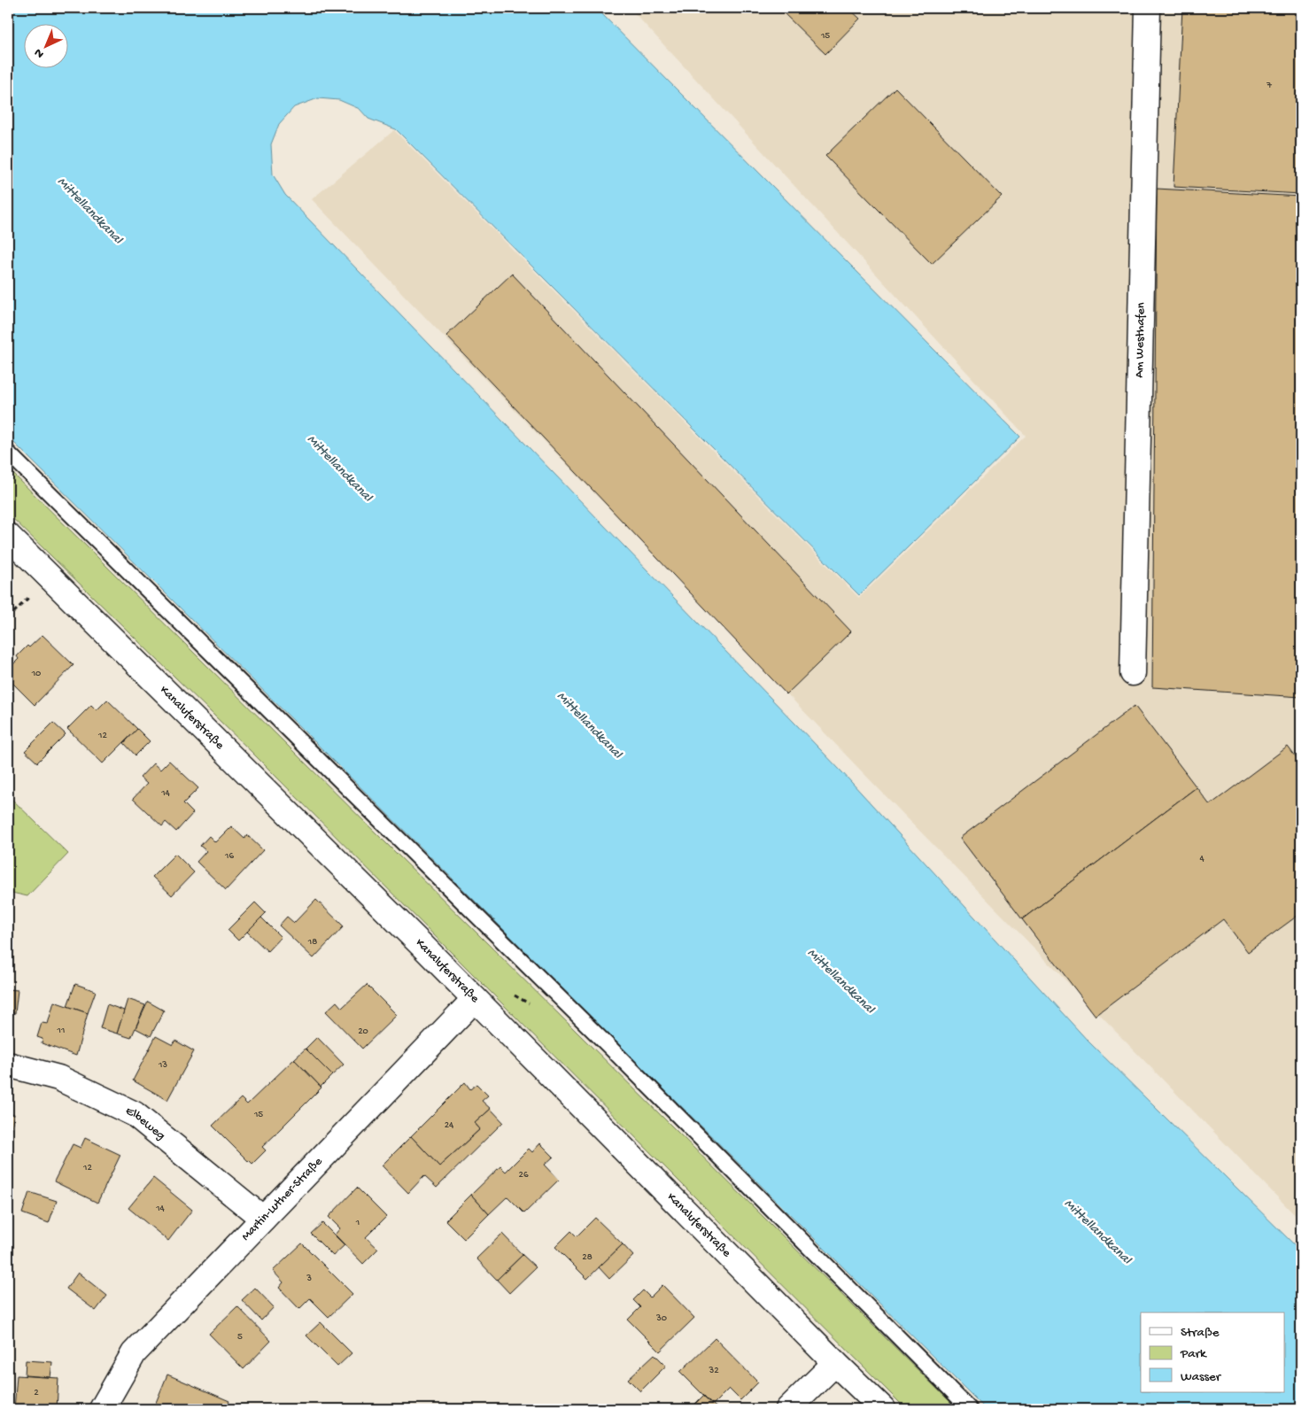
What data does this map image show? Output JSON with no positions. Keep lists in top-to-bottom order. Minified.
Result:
{"streets":{"street":["Am Westhafen","Kanaluferstraße","Elbeweg","Martin-Luther-Straße"]},"crossings":[["Kanaluferstraße","Martin-Luther-Straße"],["Elbeweg","Martin-Luther-Straße"]],"water":["Mittellandkanal"],"house_numbers":["15","7","10","12","14","16","4","18","11","20","13","15","24","12","26","14","1","28","3","30","5","32","2"],"legend":["Straße","Park","Wasser"],"north":"bottom left"}
